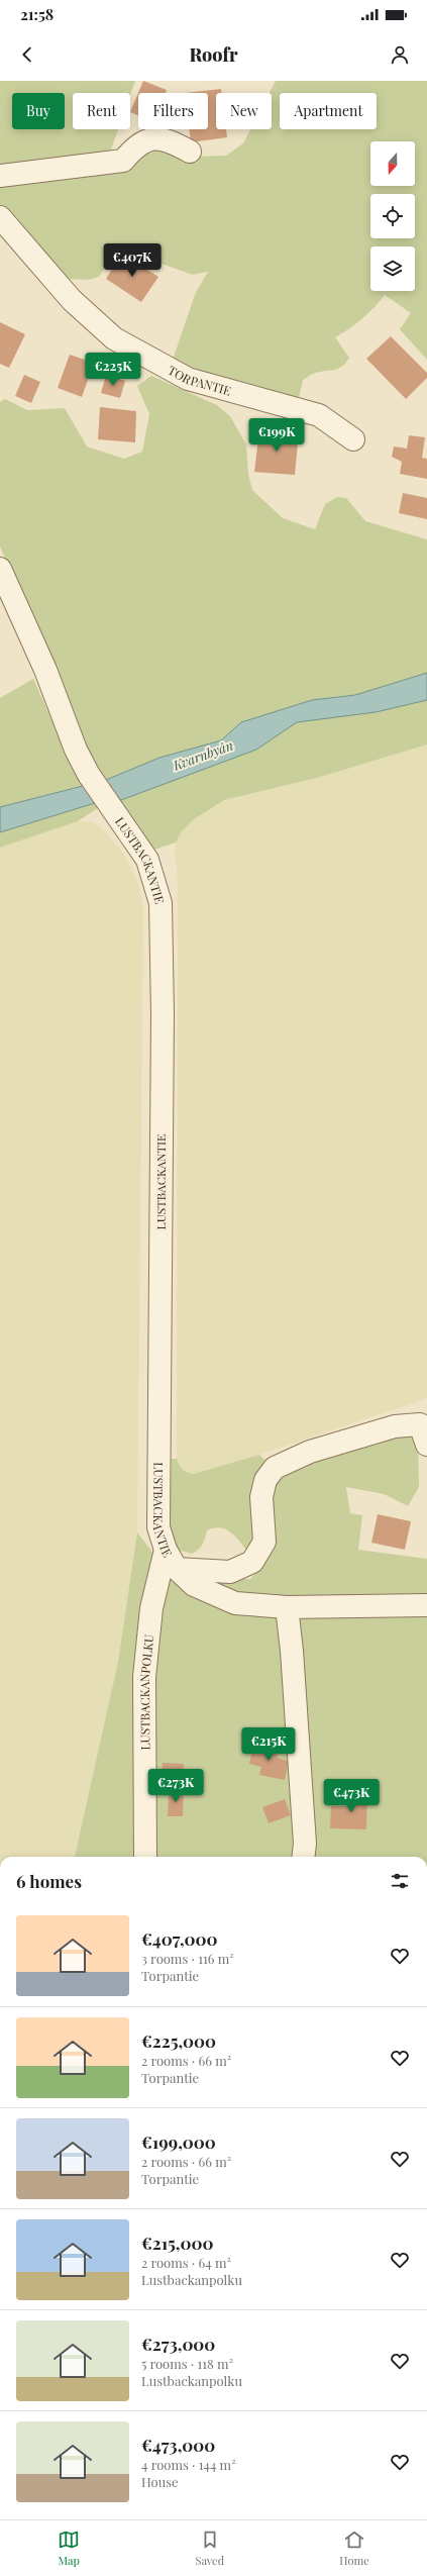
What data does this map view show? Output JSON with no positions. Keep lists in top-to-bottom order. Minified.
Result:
{"streets":{"street":["TORPANTIE","LUSTBACKANTIE","LUSTBACKANPOLKU"]},"crossings":[["LUSTBACKANTIE","LUSTBACKANPOLKU"]],"water":["Kvarnbyån"],"north":"bottom","page":{"status":"21:58","header":"Roofr","chip":["Buy","Rent","Filters","New","Apartment"],"price":["€407K","€225K","€199K","€215K","€273K","€473K"],"heading":"6 homes","list":[{"name":"€407,000","note":"3 rooms · 116 m² · Torpantie"},{"name":"€225,000","note":"2 rooms · 66 m² · Torpantie"},{"name":"€199,000","note":"2 rooms · 66 m² · Torpantie"},{"name":"€215,000","note":"2 rooms · 64 m² · Lustbackanpolku"},{"name":"€273,000","note":"5 rooms · 118 m² · Lustbackanpolku"},{"name":"€473,000","note":"4 rooms · 144 m² · House"}],"tabs":["Map","Saved","Home"]}}
